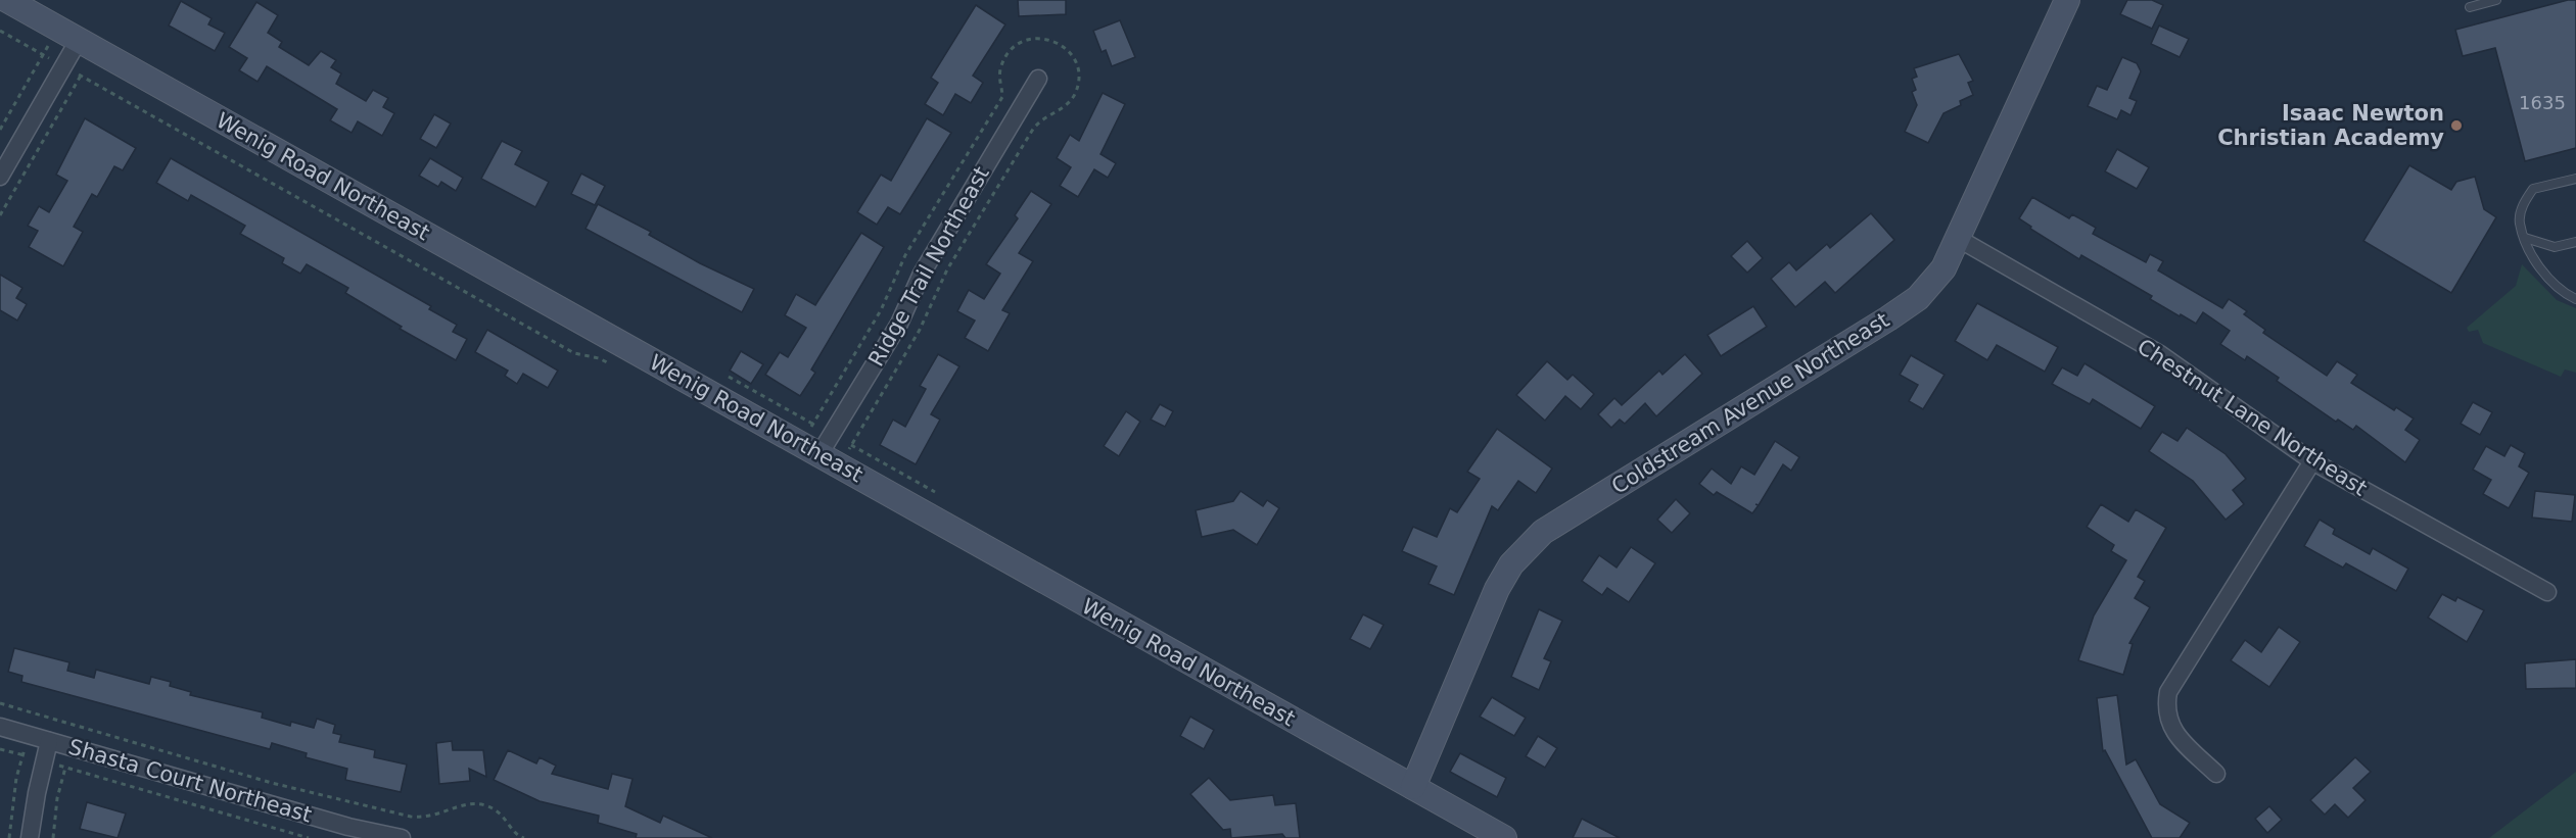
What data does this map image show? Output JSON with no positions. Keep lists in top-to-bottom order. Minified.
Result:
{"streets":{"street":["Wenig Road Northeast","Ridge Trail Northeast","Coldstream Avenue Northeast","Chestnut Lane Northeast","Shasta Court Northeast"]},"crossings":[["Wenig Road Northeast","Ridge Trail Northeast"],["Wenig Road Northeast","Coldstream Avenue Northeast"],["Coldstream Avenue Northeast","Chestnut Lane Northeast"]],"places":["Isaac Newton Christian Academy"],"house_numbers":["1635"]}
